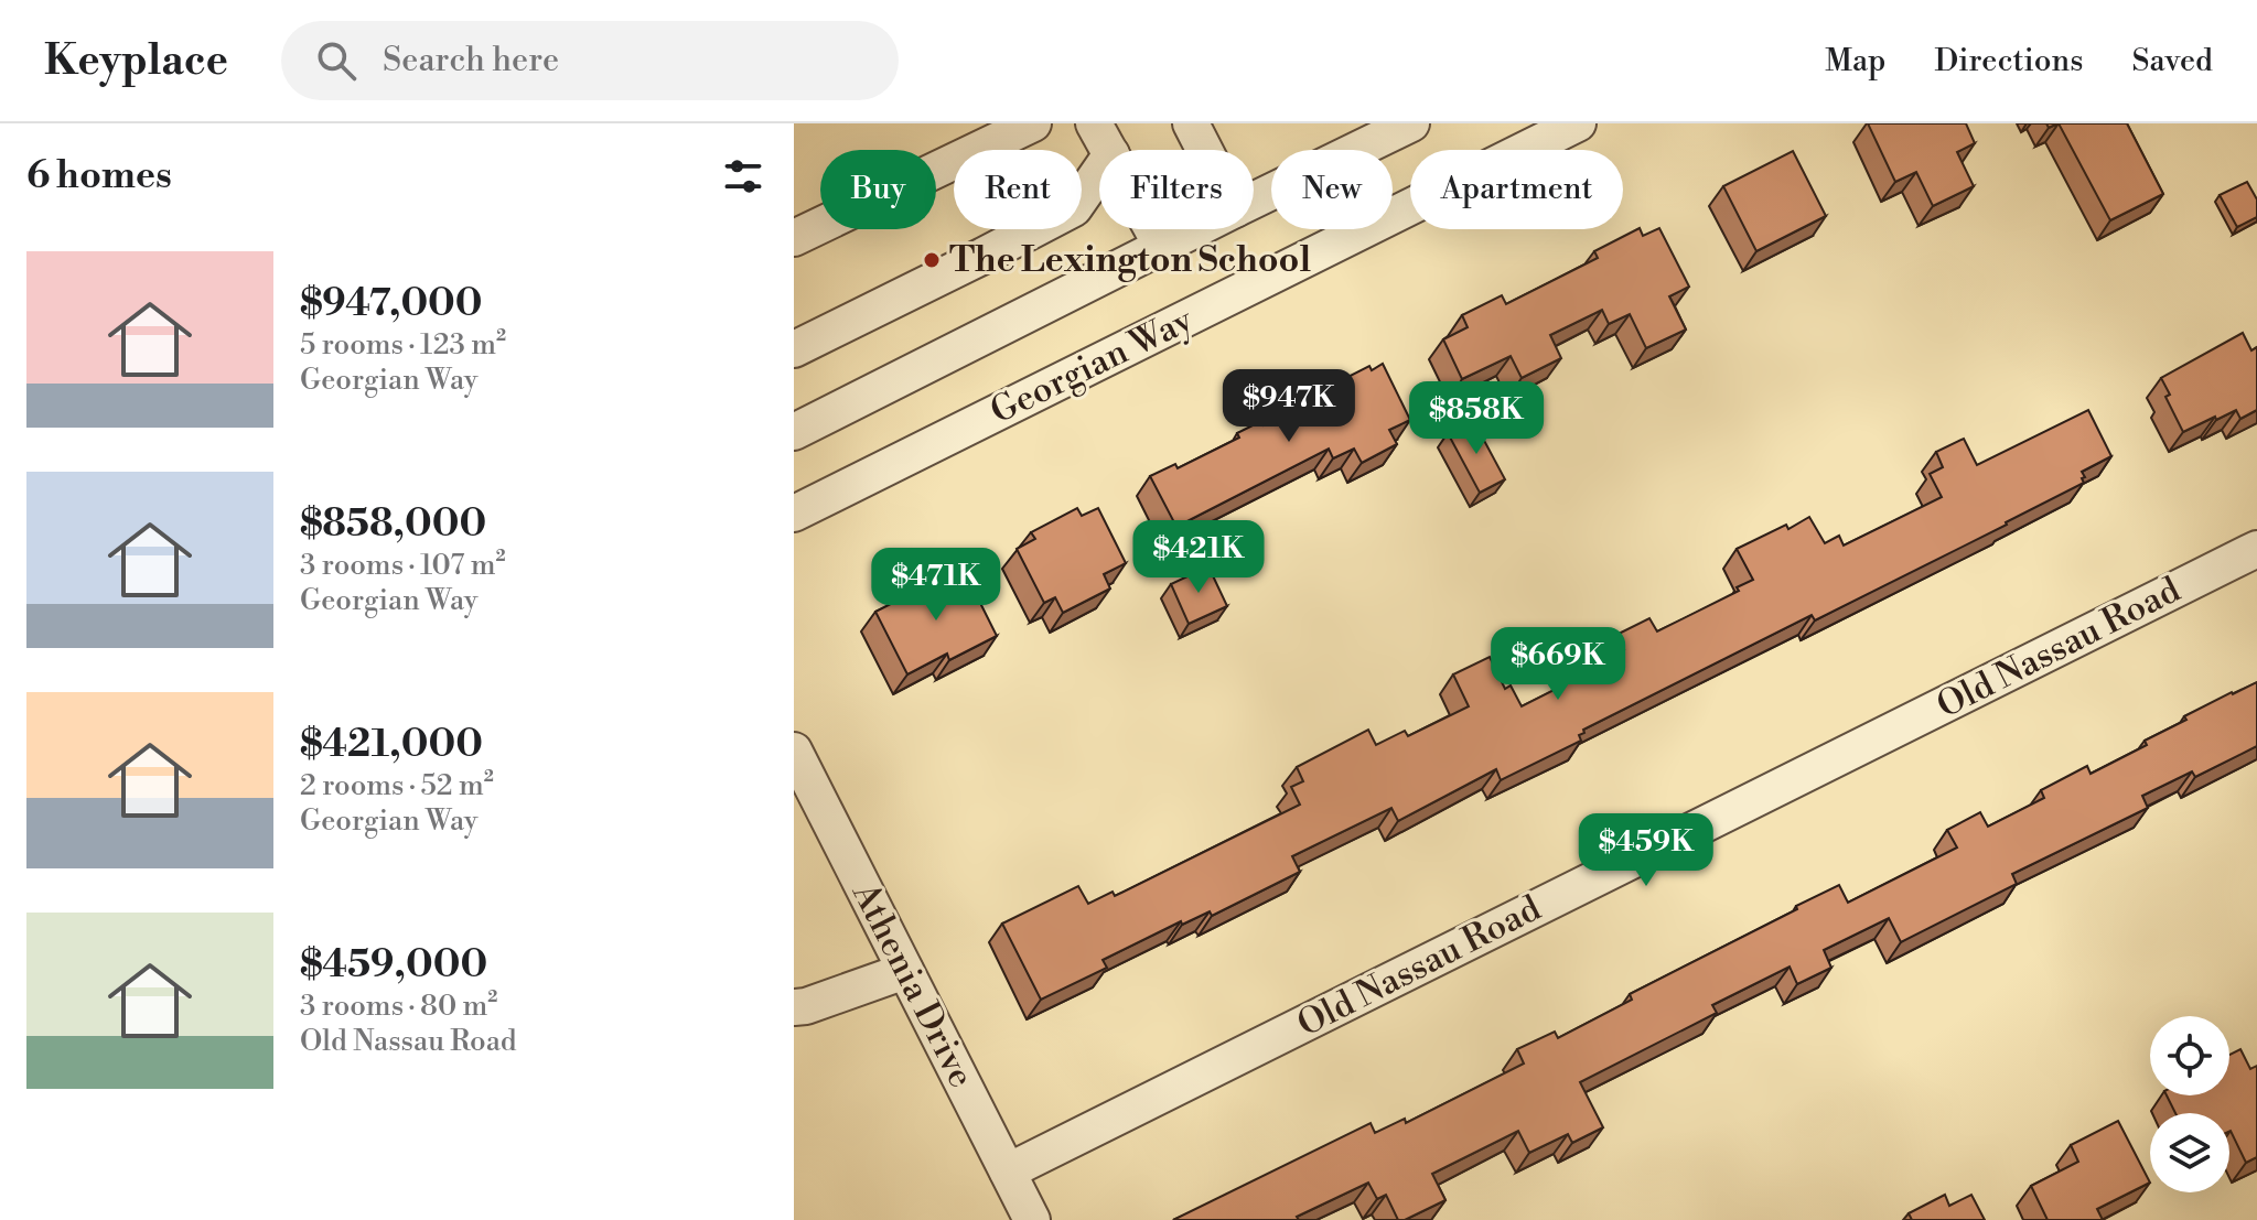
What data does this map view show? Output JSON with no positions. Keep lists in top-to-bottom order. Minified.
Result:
{"streets":{"street":["Georgian Way","Old Nassau Road","Athenia Drive"]},"crossings":[["Old Nassau Road","Athenia Drive"]],"places":["The Lexington School"],"page":{"header":"Keyplace","search":"Search here","nav":["Map","Directions","Saved"],"heading":"6 homes","chip":["Buy","Rent","Filters","New","Apartment"],"list":[{"name":"$947,000","note":"5 rooms · 123 m² · Georgian Way"},{"name":"$858,000","note":"3 rooms · 107 m² · Georgian Way"},{"name":"$421,000","note":"2 rooms · 52 m² · Georgian Way"},{"name":"$459,000","note":"3 rooms · 80 m² · Old Nassau Road"}],"price":["$947K","$858K","$421K","$471K","$669K","$459K"]}}
